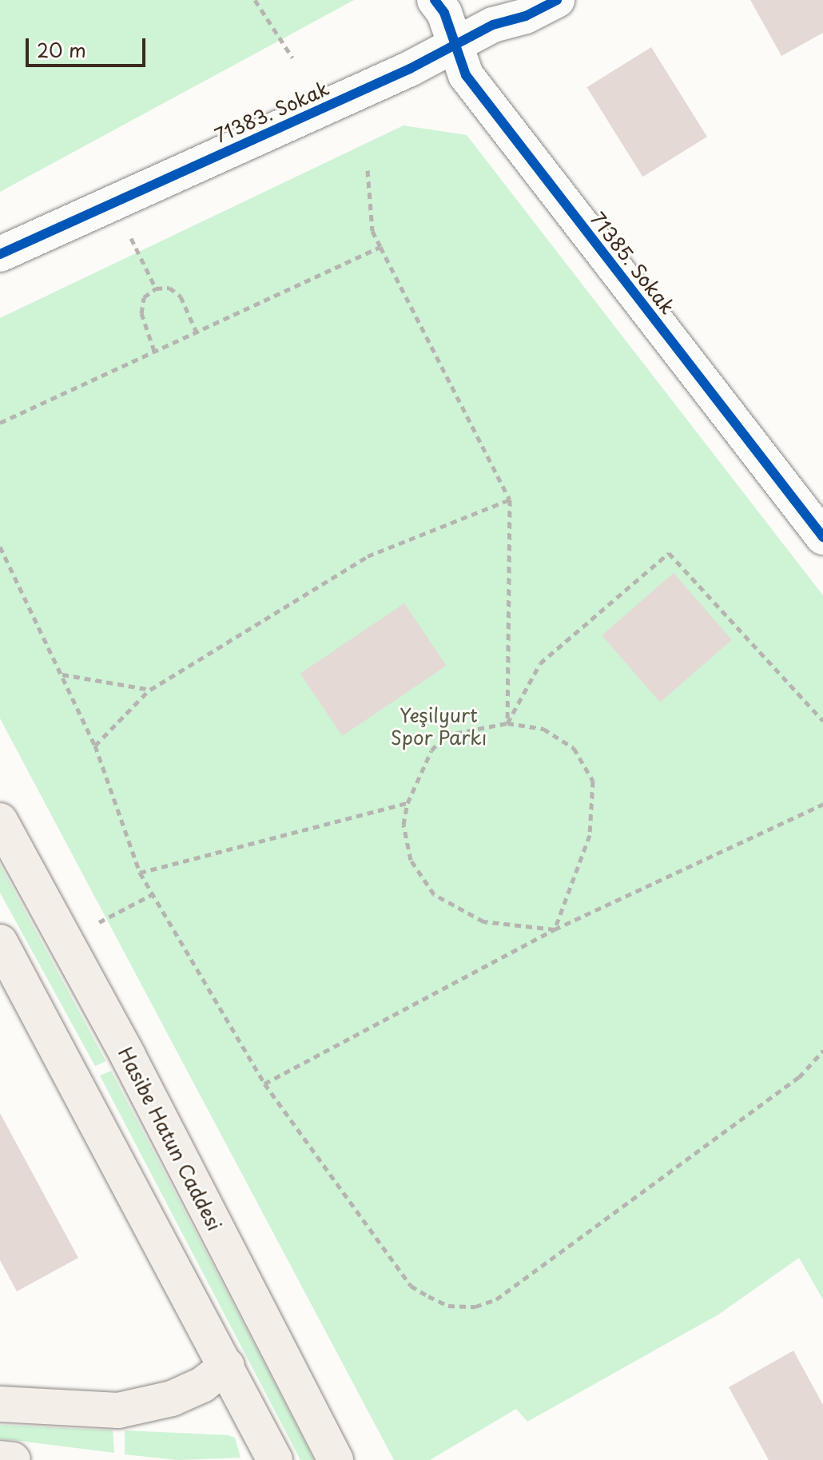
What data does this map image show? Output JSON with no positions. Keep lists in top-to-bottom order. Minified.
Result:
{"streets":{"main road":["Hasibe Hatun Caddesi"],"street":["71383. Sokak","71385. Sokak"]},"crossings":[["71383. Sokak","71385. Sokak"]],"parks":["Yeşilyurt Spor Parkı"],"scale_bar":"20 m"}
